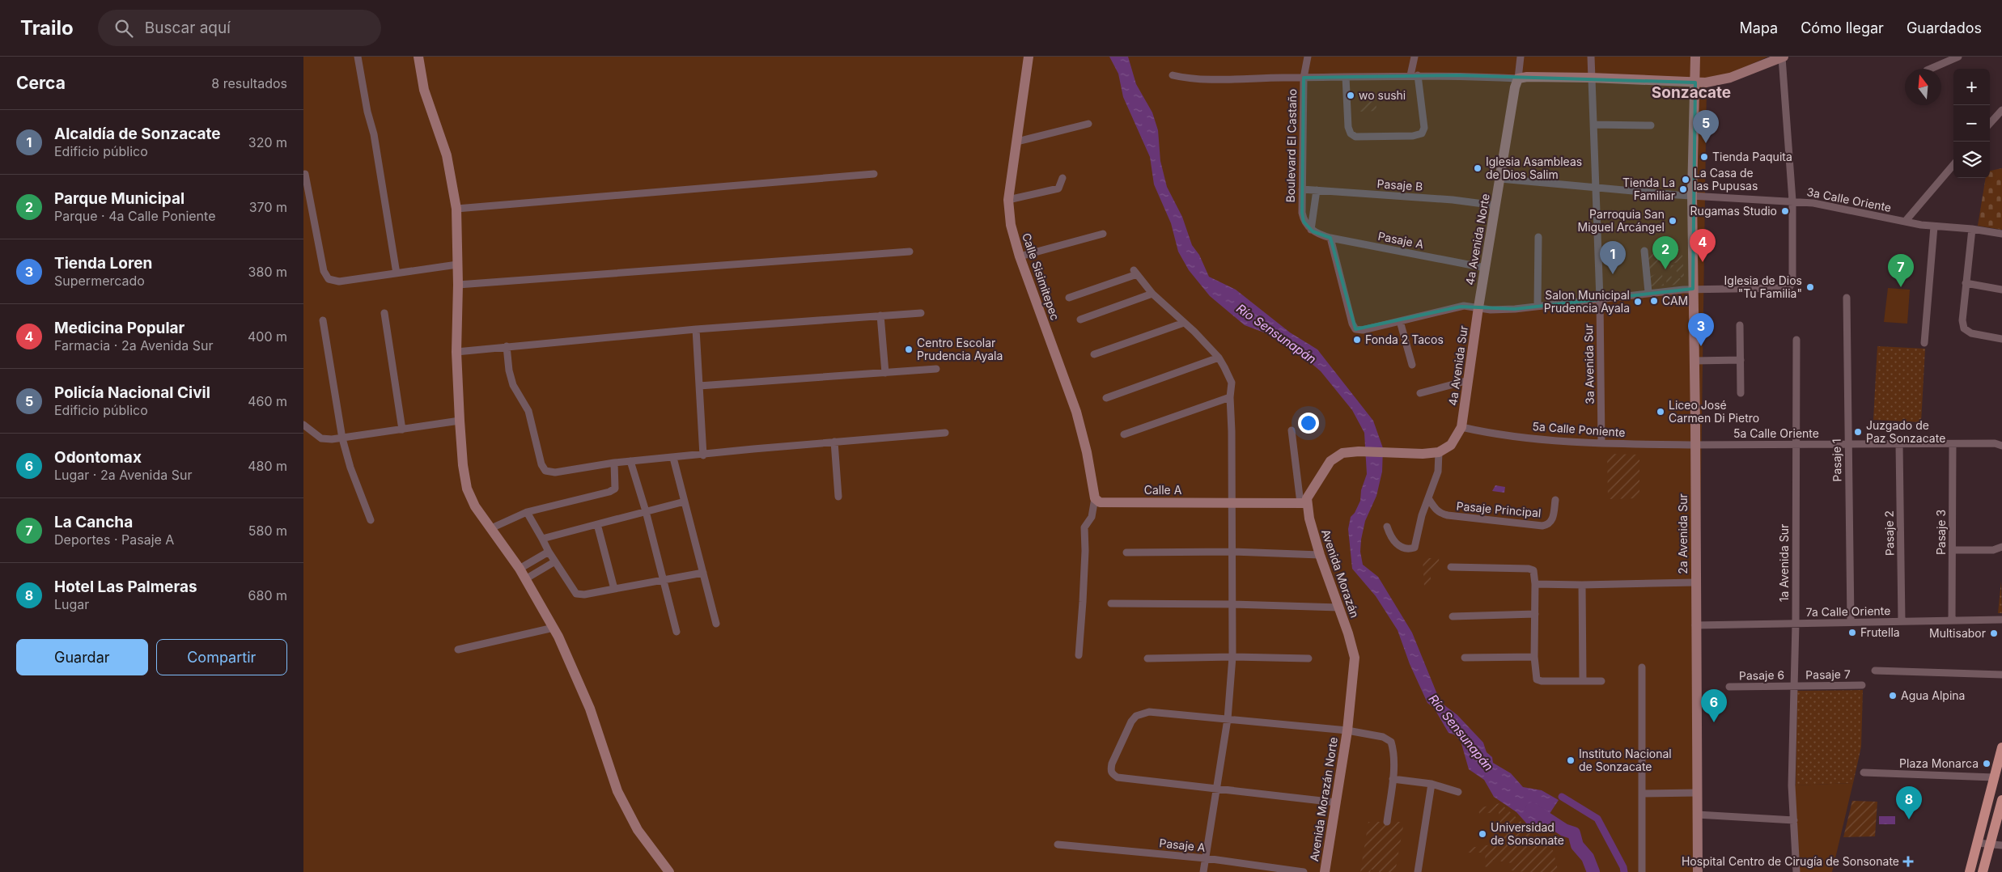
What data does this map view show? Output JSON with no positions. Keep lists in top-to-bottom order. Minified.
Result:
{"streets":{"street":["Boulevard El Castaño","Pasaje B","3a Calle Oriente","4a Avenida Norte","Pasaje A","Calle Sisimitepec","3a Avenida Sur","4a Avenida Sur","5a Calle Poniente","5a Calle Oriente","Pasaje 1","Calle A","Pasaje Principal","Pasaje 3","Pasaje 2","2a Avenida Sur","1a Avenida Sur","Avenida Morazán","7a Calle Oriente","Pasaje 7","Pasaje 6","Avenida Morazán Norte"]},"crossings":[["Boulevard El Castaño","Pasaje B"],["Boulevard El Castaño","Pasaje A"],["Pasaje B","4a Avenida Norte"],["3a Calle Oriente","4a Avenida Norte"],["3a Calle Oriente","3a Avenida Sur"],["3a Calle Oriente","2a Avenida Sur"],["4a Avenida Norte","Pasaje A"],["4a Avenida Norte","4a Avenida Sur"],["Calle Sisimitepec","Calle A"],["3a Avenida Sur","5a Calle Poniente"],["4a Avenida Sur","5a Calle Poniente"],["5a Calle Poniente","5a Calle Oriente"],["5a Calle Poniente","2a Avenida Sur"],["5a Calle Oriente","Pasaje 1"],["5a Calle Oriente","Pasaje 3"],["5a Calle Oriente","Pasaje 2"],["5a Calle Oriente","2a Avenida Sur"],["5a Calle Oriente","1a Avenida Sur"],["Pasaje 1","7a Calle Oriente"],["Calle A","Avenida Morazán"],["Pasaje 3","7a Calle Oriente"],["Pasaje 2","7a Calle Oriente"],["2a Avenida Sur","7a Calle Oriente"],["1a Avenida Sur","7a Calle Oriente"],["1a Avenida Sur","Pasaje 7"],["1a Avenida Sur","Pasaje 6"],["Avenida Morazán","Avenida Morazán Norte"],["Pasaje 7","Pasaje 6"]],"districts":["Sonzacate"],"water":["Río Sensunapán"],"places":{"other":["wo sushi","Tienda Paquita","Iglesia Asambleas de Dios Salim","La Casa de las Pupusas","Tienda La Familiar","Rugamas Studio","Parroquia San Miguel Arcángel","Iglesia de Dios \"Tu Familia\"","CAM","Salon Municipal Prudencia Ayala","Fonda 2 Tacos","Centro Escolar Prudencia Ayala","Liceo José Carmen Di Pietro","Juzgado de Paz Sonzacate","Frutella","Multisabor","Agua Alpina","Instituto Nacional de Sonzacate","Plaza Monarca","Universidad de Sonsonate"],"health":["Hospital Centro de Cirugía de Sonsonate"]},"north":"top","page":{"header":"Trailo","search":"Buscar aquí","nav":["Mapa","Cómo llegar","Guardados"],"heading":["Cerca","8 resultados"],"map_buttons":["+","−"],"list":[{"mark":"1","name":"Alcaldía de Sonzacate","note":"Edificio público","value":"320 m"},{"mark":"2","name":"Parque Municipal","note":"Parque · 4a Calle Poniente","value":"370 m"},{"mark":"3","name":"Tienda Loren","note":"Supermercado","value":"380 m"},{"mark":"4","name":"Medicina Popular","note":"Farmacia · 2a Avenida Sur","value":"400 m"},{"mark":"5","name":"Policía Nacional Civil","note":"Edificio público","value":"460 m"},{"mark":"6","name":"Odontomax","note":"Lugar · 2a Avenida Sur","value":"480 m"},{"mark":"7","name":"La Cancha","note":"Deportes · Pasaje A","value":"580 m"},{"mark":"8","name":"Hotel Las Palmeras","note":"Lugar","value":"680 m"}],"pins":["5","4","2","1","7","3","6","8"],"buttons":["Guardar","Compartir"]}}
